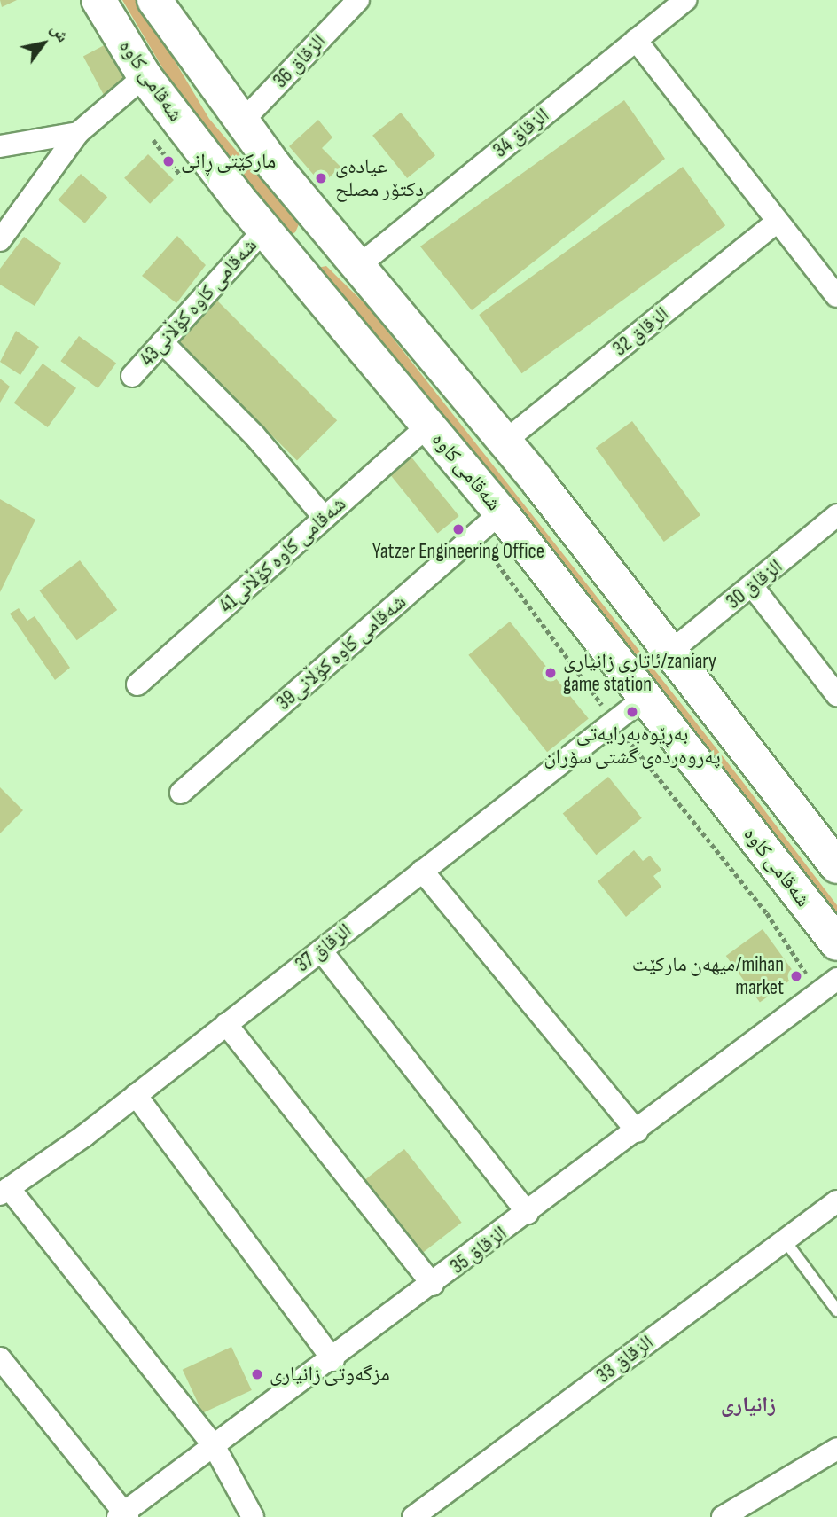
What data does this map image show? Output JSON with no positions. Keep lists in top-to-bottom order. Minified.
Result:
{"streets":{"main road":["شەقامی کاوە"],"street":["الزقاق 36","الزقاق 34","شەقامی کاوە کۆڵانی43","الزقاق 32","شەقامی کاوە کۆڵانی41","الزقاق 30","شەقامی کاوە کۆڵانی39","الزقاق 37","الزقاق 35","الزقاق 33"]},"crossings":[["شەقامی کاوە","شەقامی کاوە کۆڵانی43"],["شەقامی کاوە","شەقامی کاوە کۆڵانی41"],["شەقامی کاوە","شەقامی کاوە کۆڵانی39"],["شەقامی کاوە","الزقاق 37"]],"districts":["زانیاری"],"places":["مارکێتی ڕانی","عیادەی دکتۆر مصلح","Yatzer Engineering Office","ئاتاری زانیاری/zaniary game station","بەڕێوەبەرایەتی پەروەردەی گشتی سۆران","میهەن مارکێت/mihan market","مزگەوتی زانیاری"],"north":"top right"}
